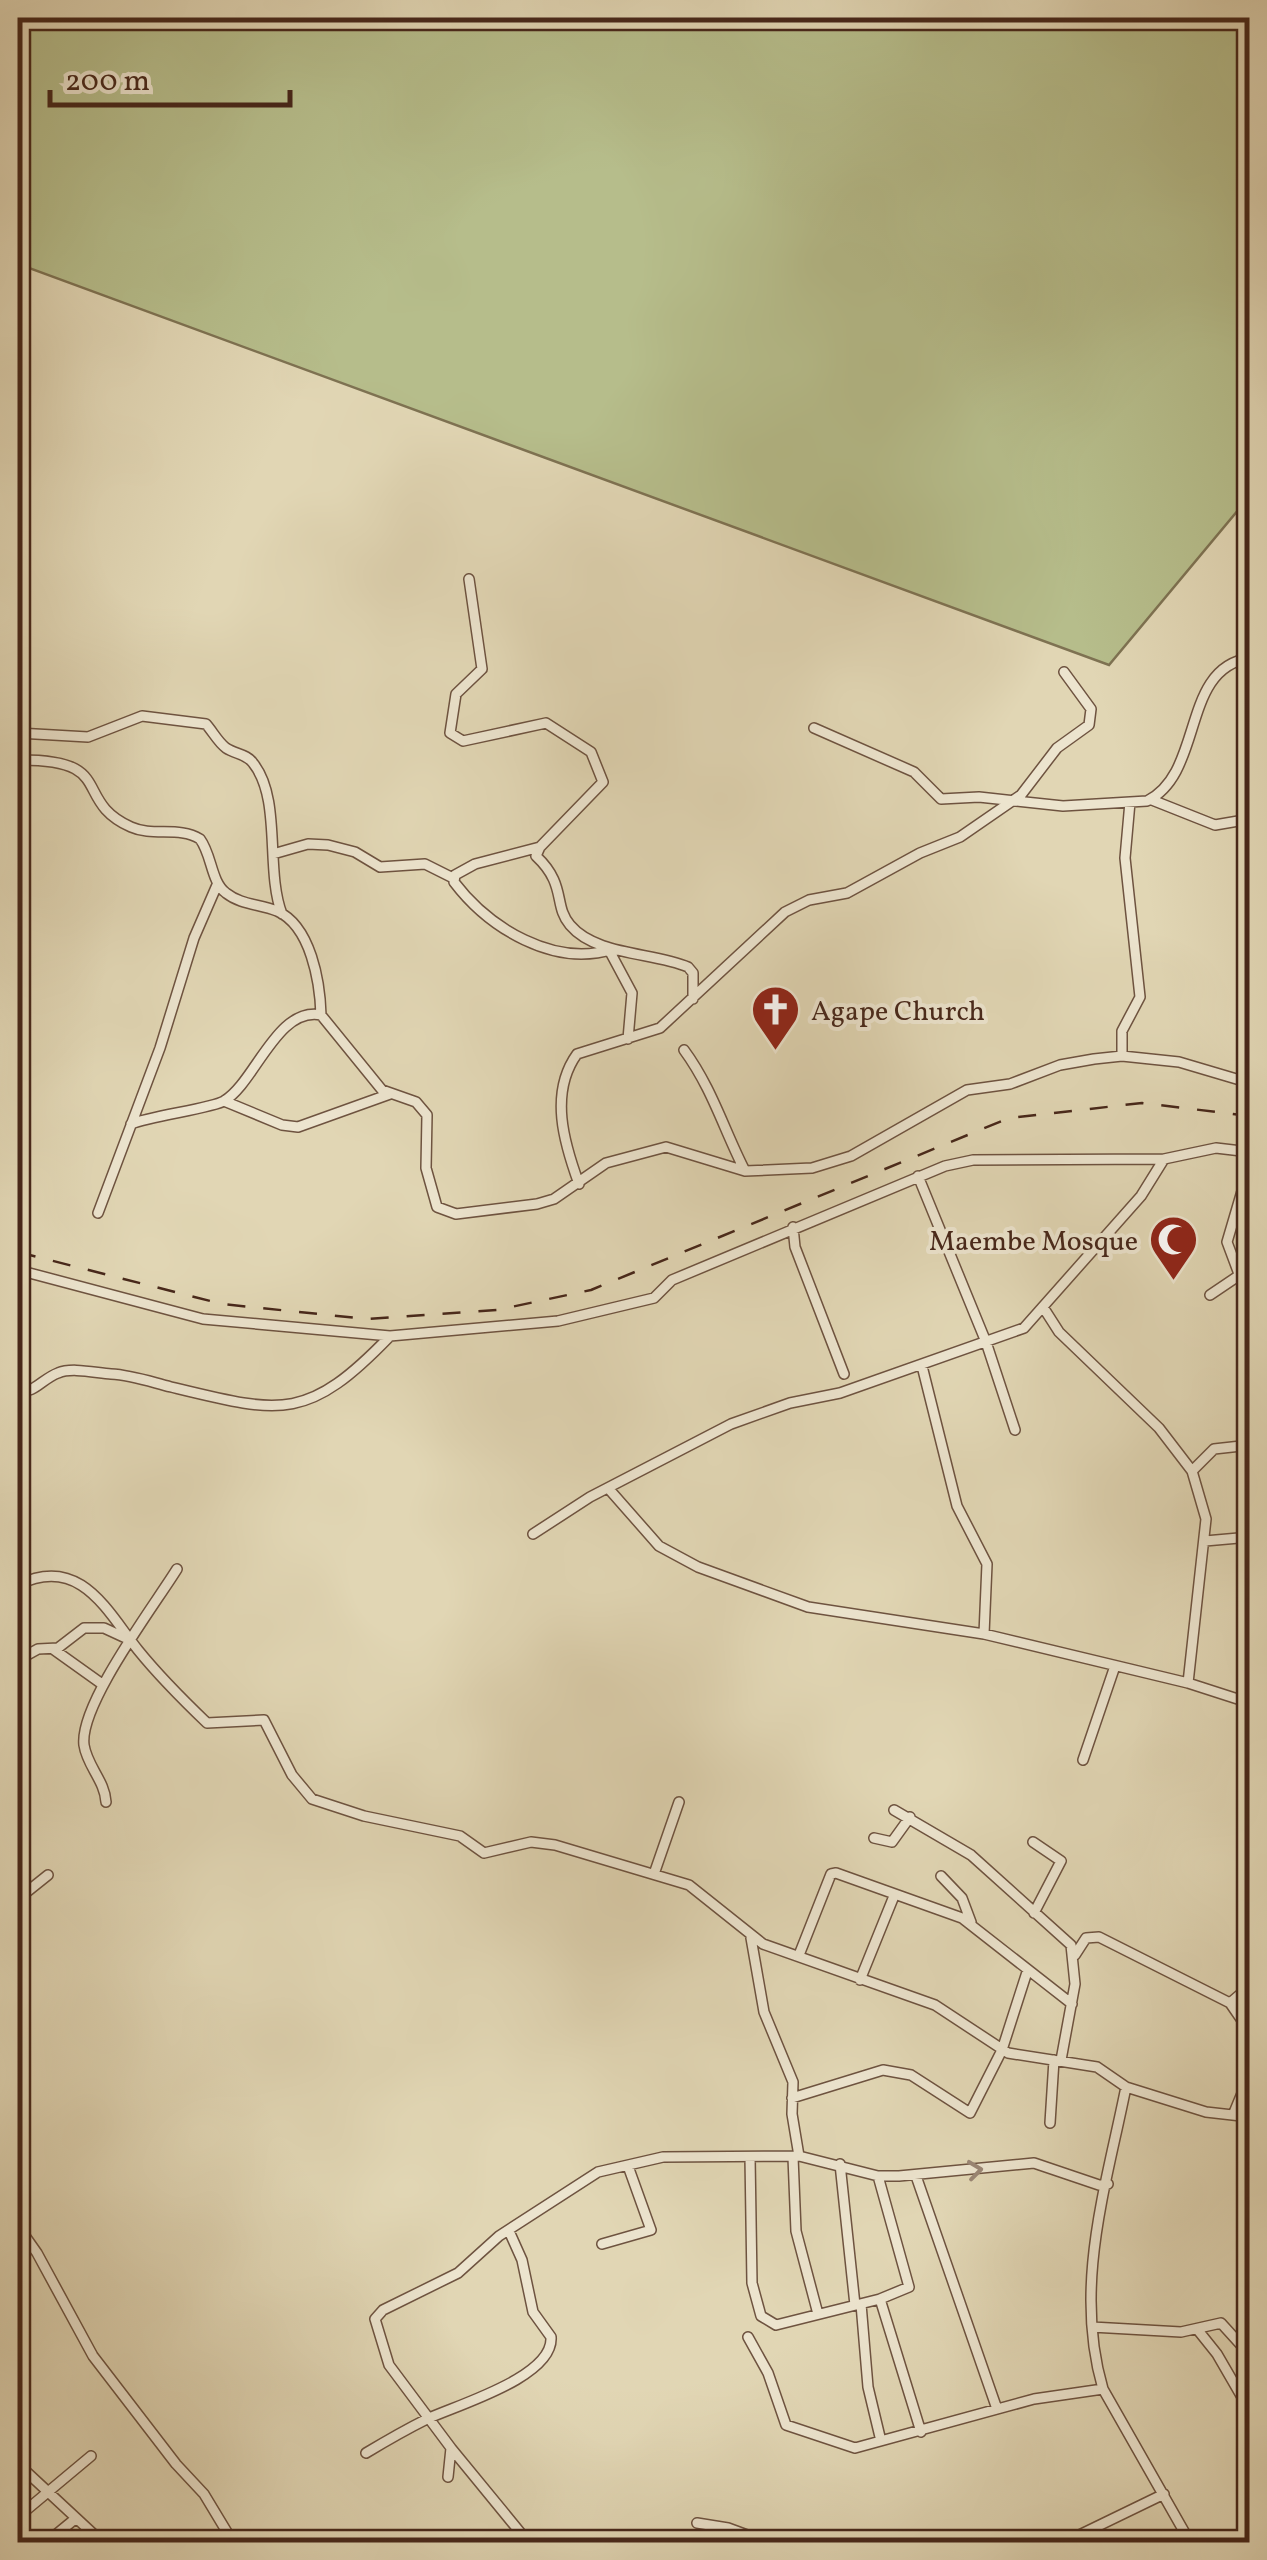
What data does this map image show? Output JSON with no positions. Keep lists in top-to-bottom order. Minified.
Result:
{"places":{"church":["Agape Church"],"mosque":["Maembe Mosque"]},"scale_bar":"200 m"}
